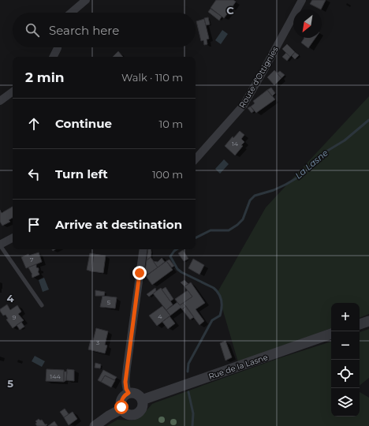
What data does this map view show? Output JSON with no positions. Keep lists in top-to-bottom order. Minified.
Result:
{"streets":{"street":["Route d'Ottignies","Rue de la Lasne"]},"water":["La Lasne"],"house_numbers":["14","7","5","4","9","3","144"],"north":"bottom left","page":{"search":"Search here","heading":["2 min","Walk · 110 m"],"list":[["Continue","10 m"],["Turn left","100 m"],"Arrive at destination"],"map_buttons":["+","−"]},"grid":{"columns":["C"],"rows":["4","5"]}}
